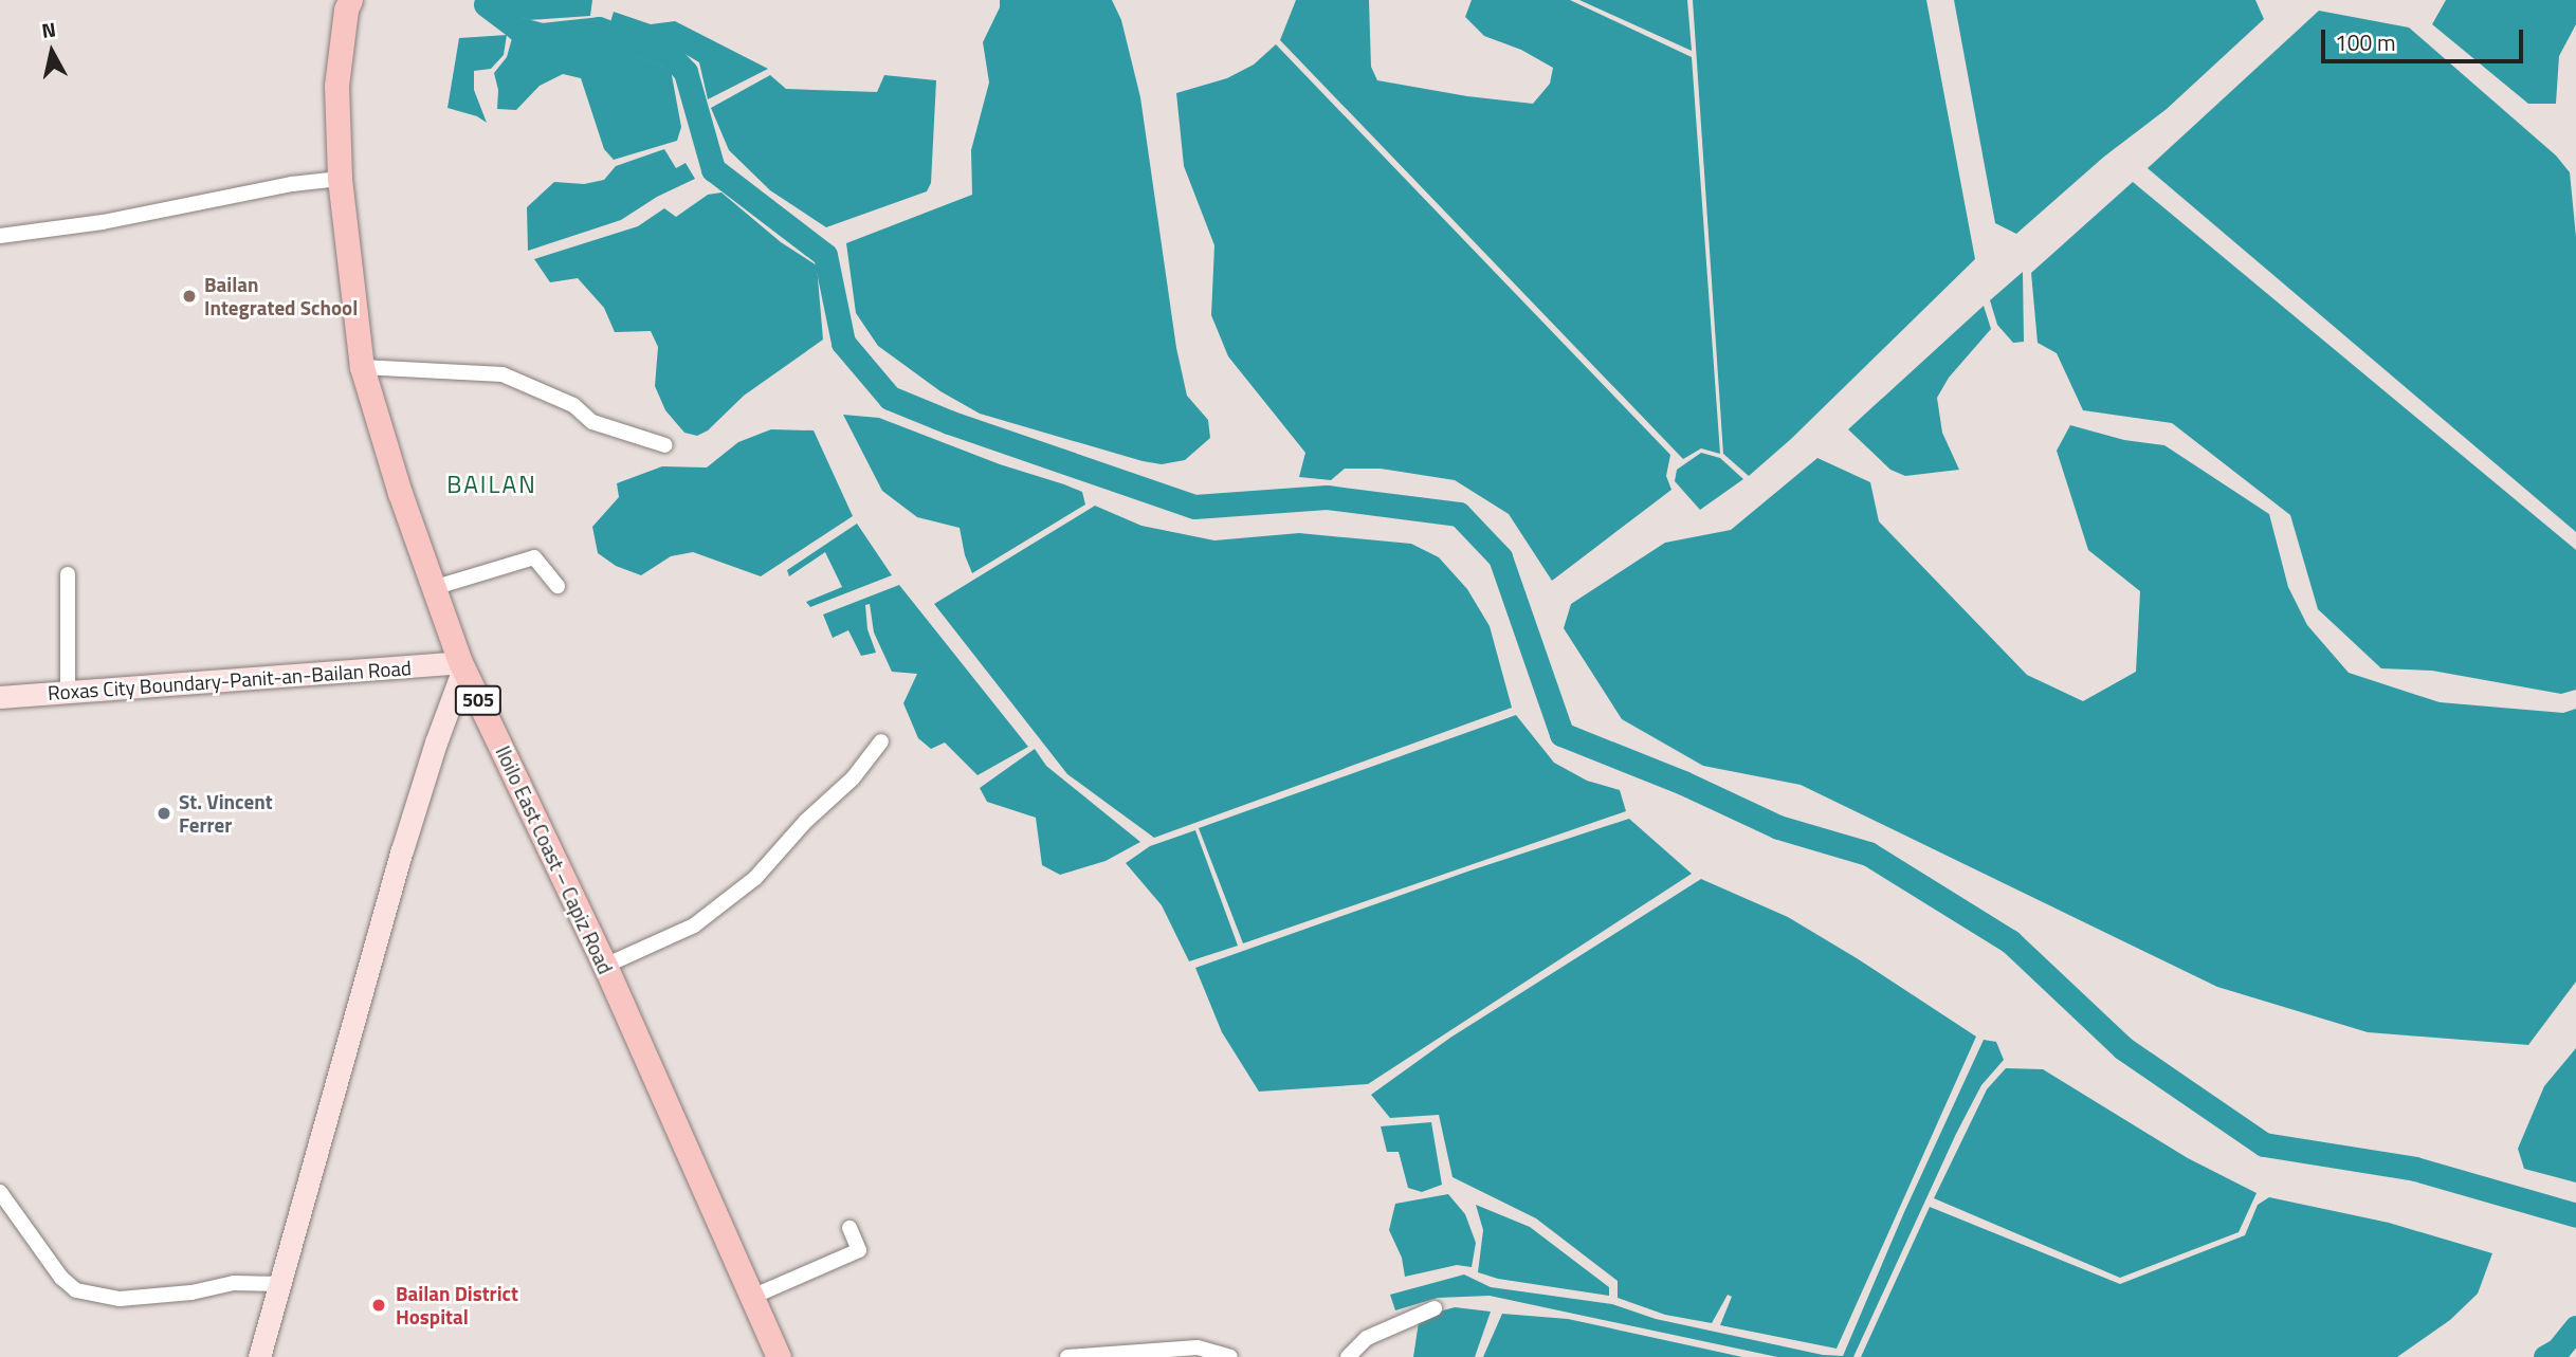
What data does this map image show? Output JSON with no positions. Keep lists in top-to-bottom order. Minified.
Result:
{"streets":{"main road":["Roxas City Boundary-Panit-an-Bailan Road","505","Iloilo East Coast – Capiz Road"]},"crossings":[["Roxas City Boundary-Panit-an-Bailan Road","Iloilo East Coast – Capiz Road"]],"districts":["BAILAN"],"places":["Bailan Integrated School","St. Vincent Ferrer","Bailan District Hospital"],"scale_bar":"100 m","north":"top"}
